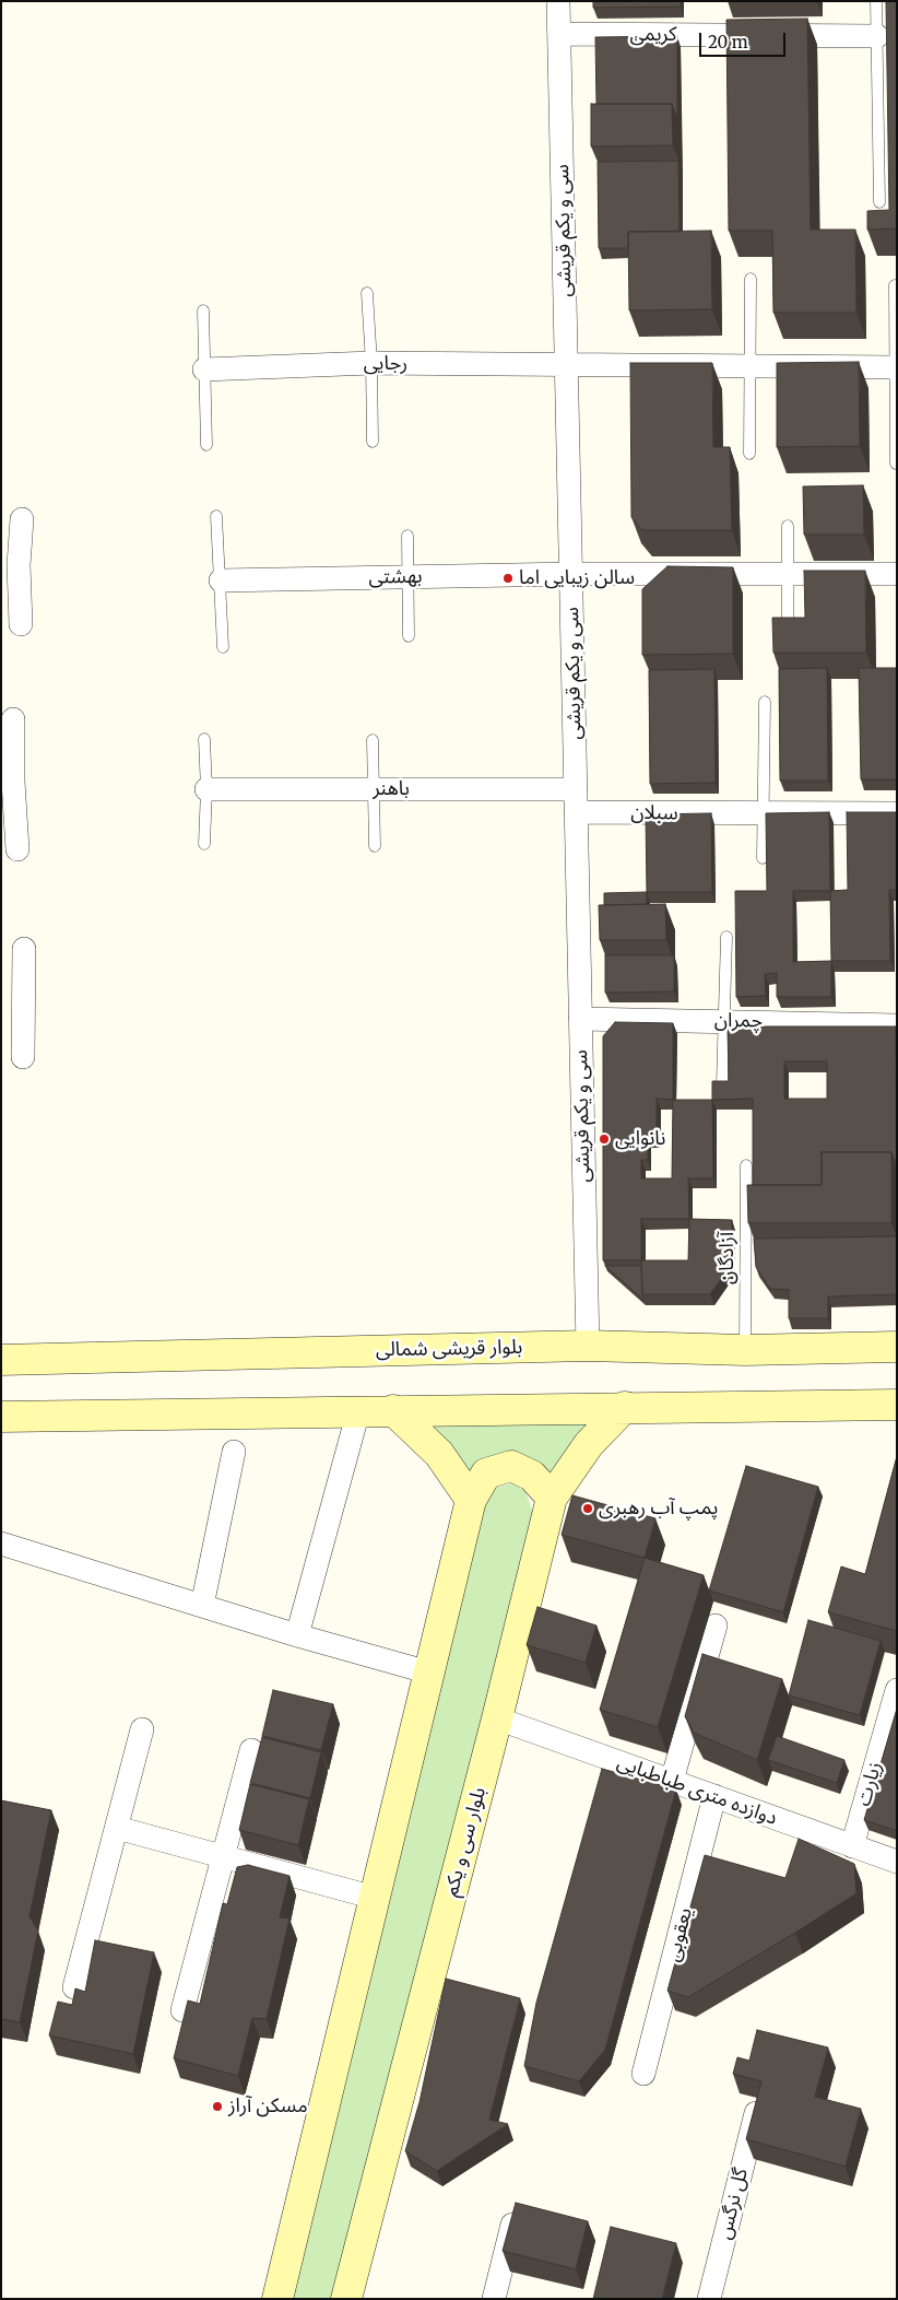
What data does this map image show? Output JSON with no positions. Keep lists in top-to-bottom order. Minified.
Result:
{"streets":{"main road":["بلوار قریشی شمالی","بلوار سی و یکم"],"street":["کریمی","سی و یکم قریشی","رجایی","بهشتی","باهنر","سبلان","چمران","زیارت","دوازده متری طباطبایی","یعقوبی","گل نرگس"],"lane":["آزادگان"]},"crossings":[["کریمی","سی و یکم قریشی"],["سی و یکم قریشی","رجایی"],["سی و یکم قریشی","بهشتی"],["سی و یکم قریشی","باهنر"],["سی و یکم قریشی","سبلان"],["سی و یکم قریشی","چمران"],["سی و یکم قریشی","بلوار قریشی شمالی"],["آزادگان","بلوار قریشی شمالی"],["زیارت","دوازده متری طباطبایی"],["دوازده متری طباطبایی","بلوار سی و یکم"],["دوازده متری طباطبایی","یعقوبی"]],"places":["سالن زیبایی اما","نانوایی","پمپ آب رهبری","مسکن آراز"],"scale_bar":"20 m"}
